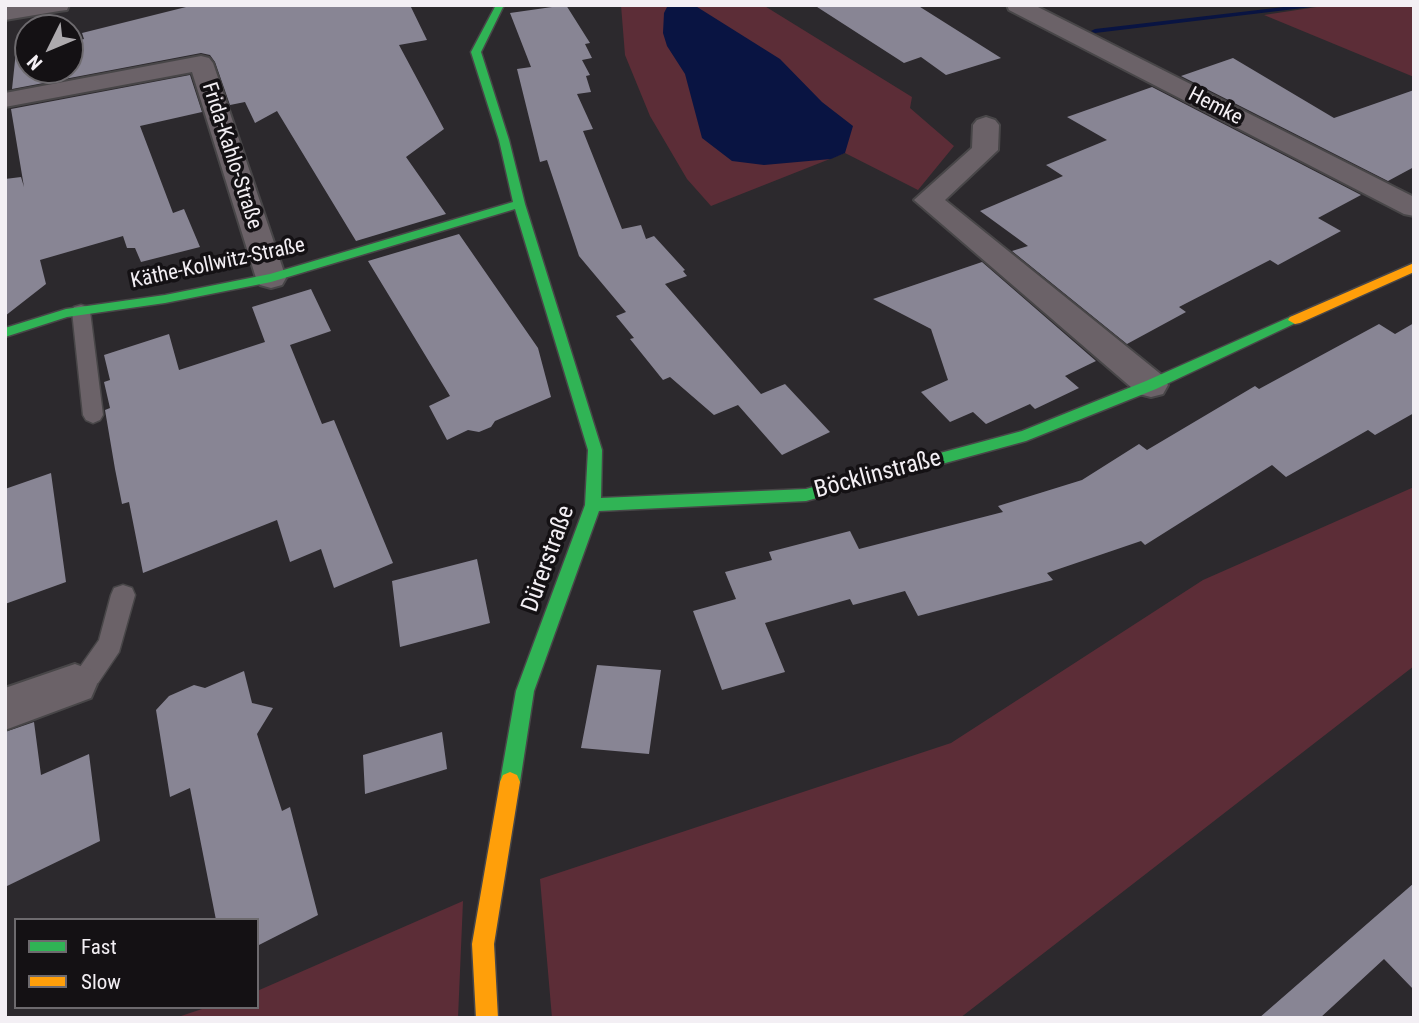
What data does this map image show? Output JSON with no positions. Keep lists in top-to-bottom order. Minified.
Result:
{"streets":{"street":["Hemke","Frida-Kahlo-Straße","Käthe-Kollwitz-Straße","Böcklinstraße","Dürerstraße"]},"crossings":[["Frida-Kahlo-Straße","Käthe-Kollwitz-Straße"],["Käthe-Kollwitz-Straße","Dürerstraße"],["Böcklinstraße","Dürerstraße"]],"legend":["Fast","Slow"],"north":"bottom left"}
